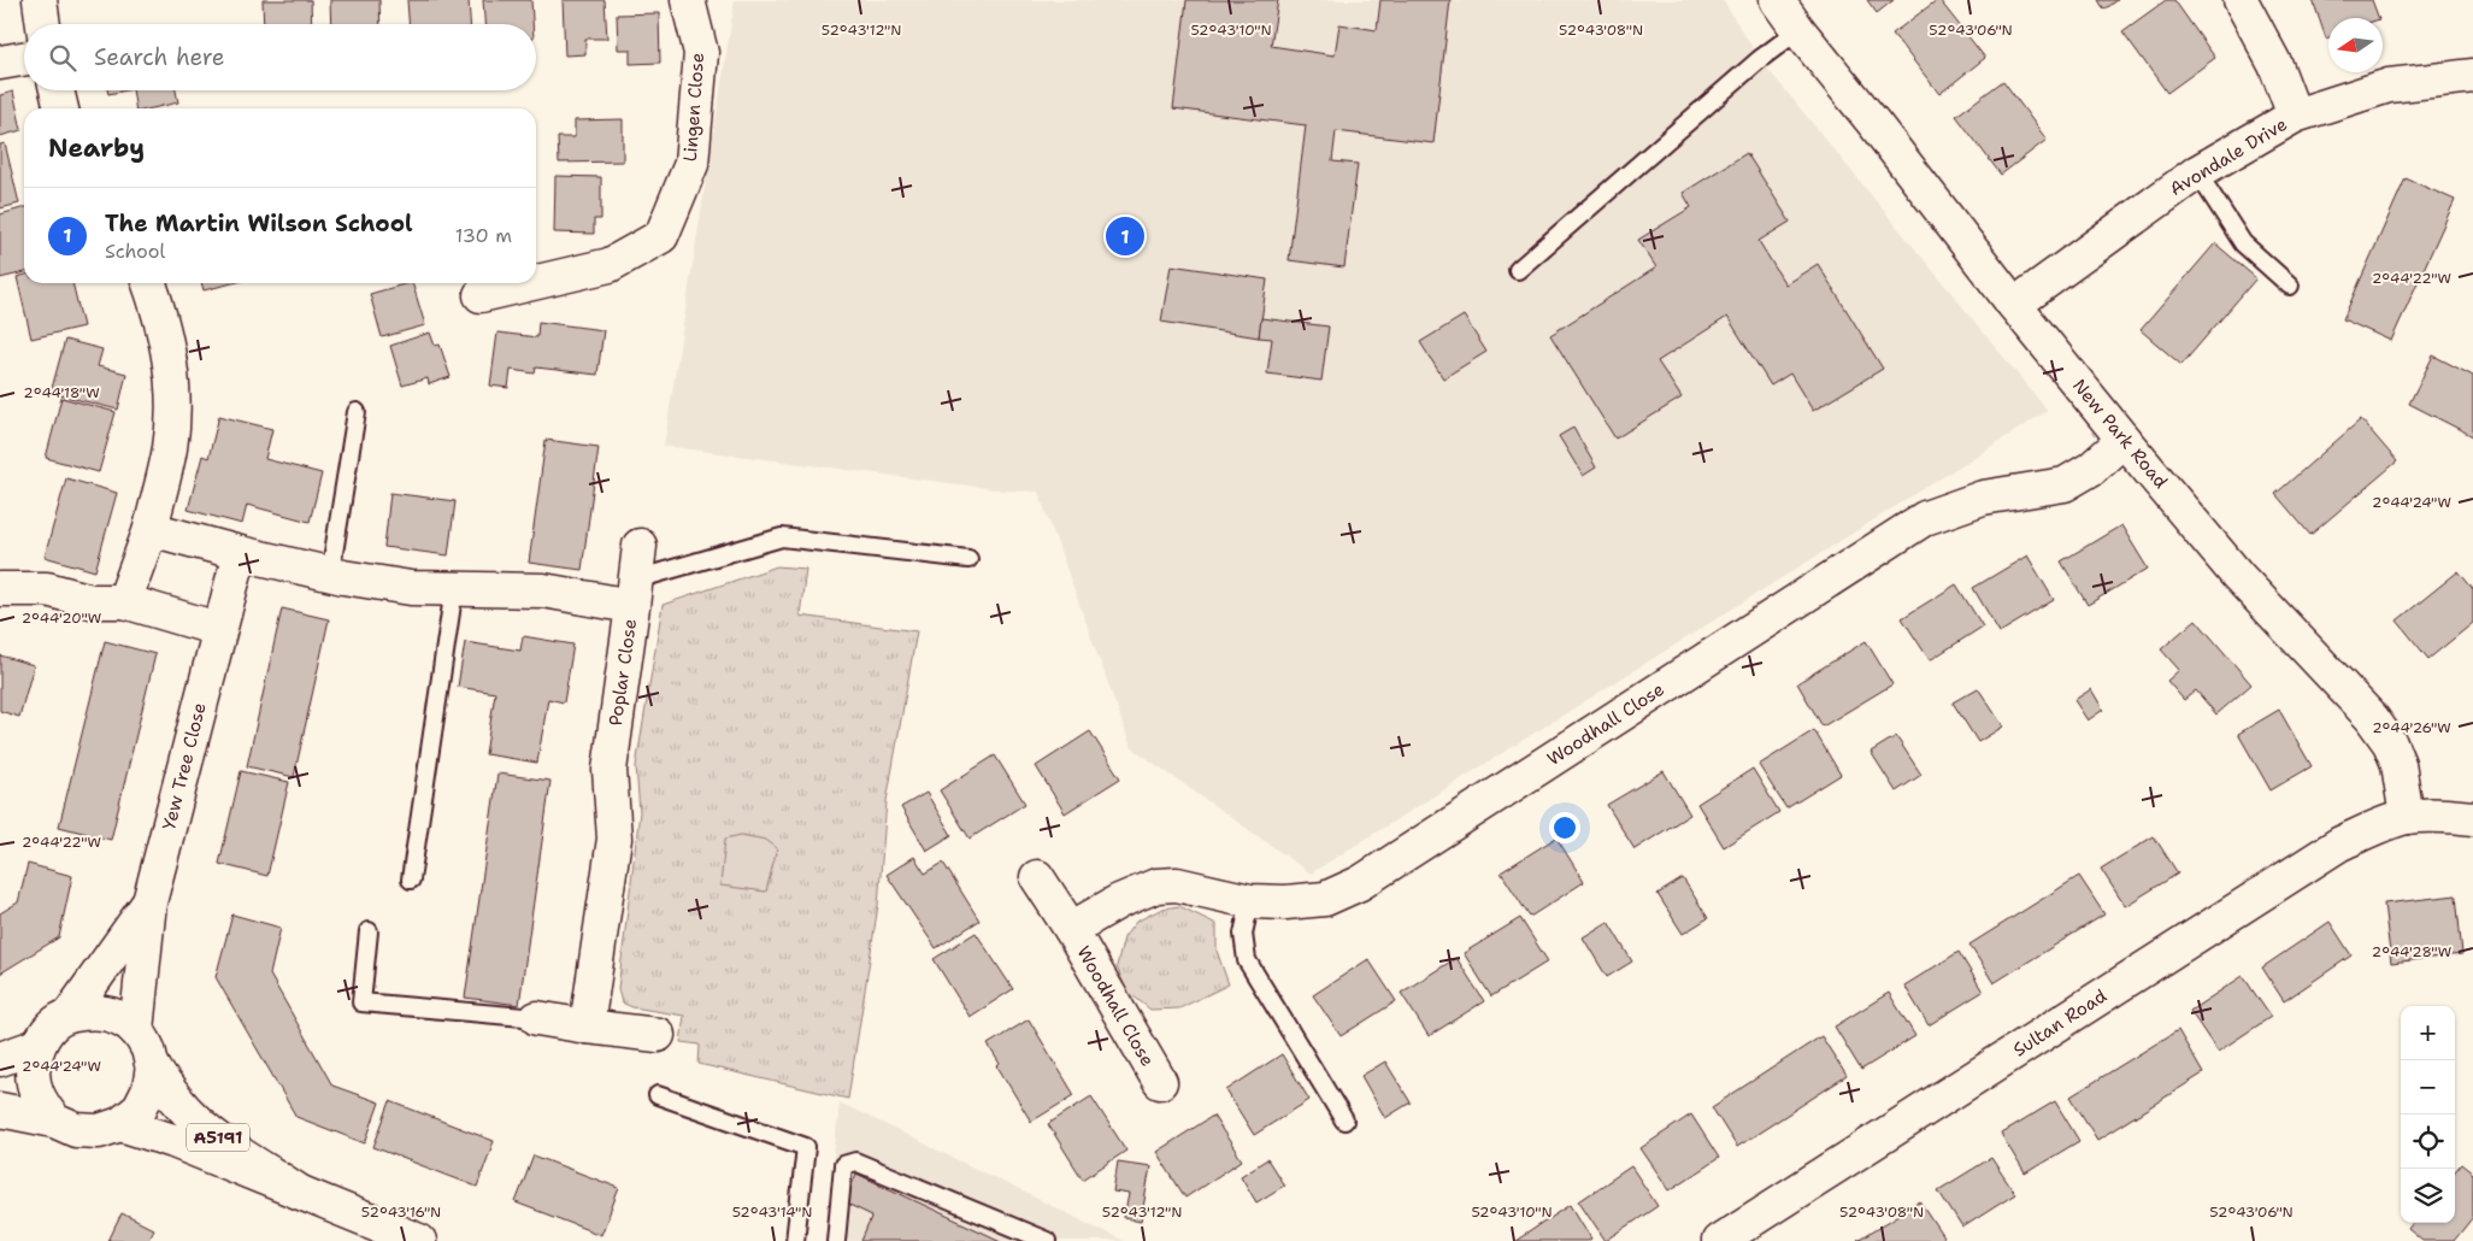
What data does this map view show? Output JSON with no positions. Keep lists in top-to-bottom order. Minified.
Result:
{"streets":{"street":["Lingen Close","Avondale Drive","New Park Road","Poplar Close","Woodhall Close","Yew Tree Close","Sultan Road","A5191"]},"crossings":[["Avondale Drive","New Park Road"],["New Park Road","Woodhall Close"],["New Park Road","Sultan Road"],["Poplar Close","Yew Tree Close"],["Yew Tree Close","A5191"]],"north":"left","page":{"search":"Search here","heading":"Nearby","list":[{"mark":"1","name":"The Martin Wilson School","note":"School","value":"130 m"}],"pins":"1","map_buttons":["+","−"]},"coordinates":["52°43'12\"N","52°43'10\"N","52°43'08\"N","52°43'06\"N","2°44'22\"W","2°44'18\"W","2°44'24\"W","2°44'20\"W","2°44'26\"W","2°44'28\"W","52°43'16\"N","52°43'14\"N"]}
